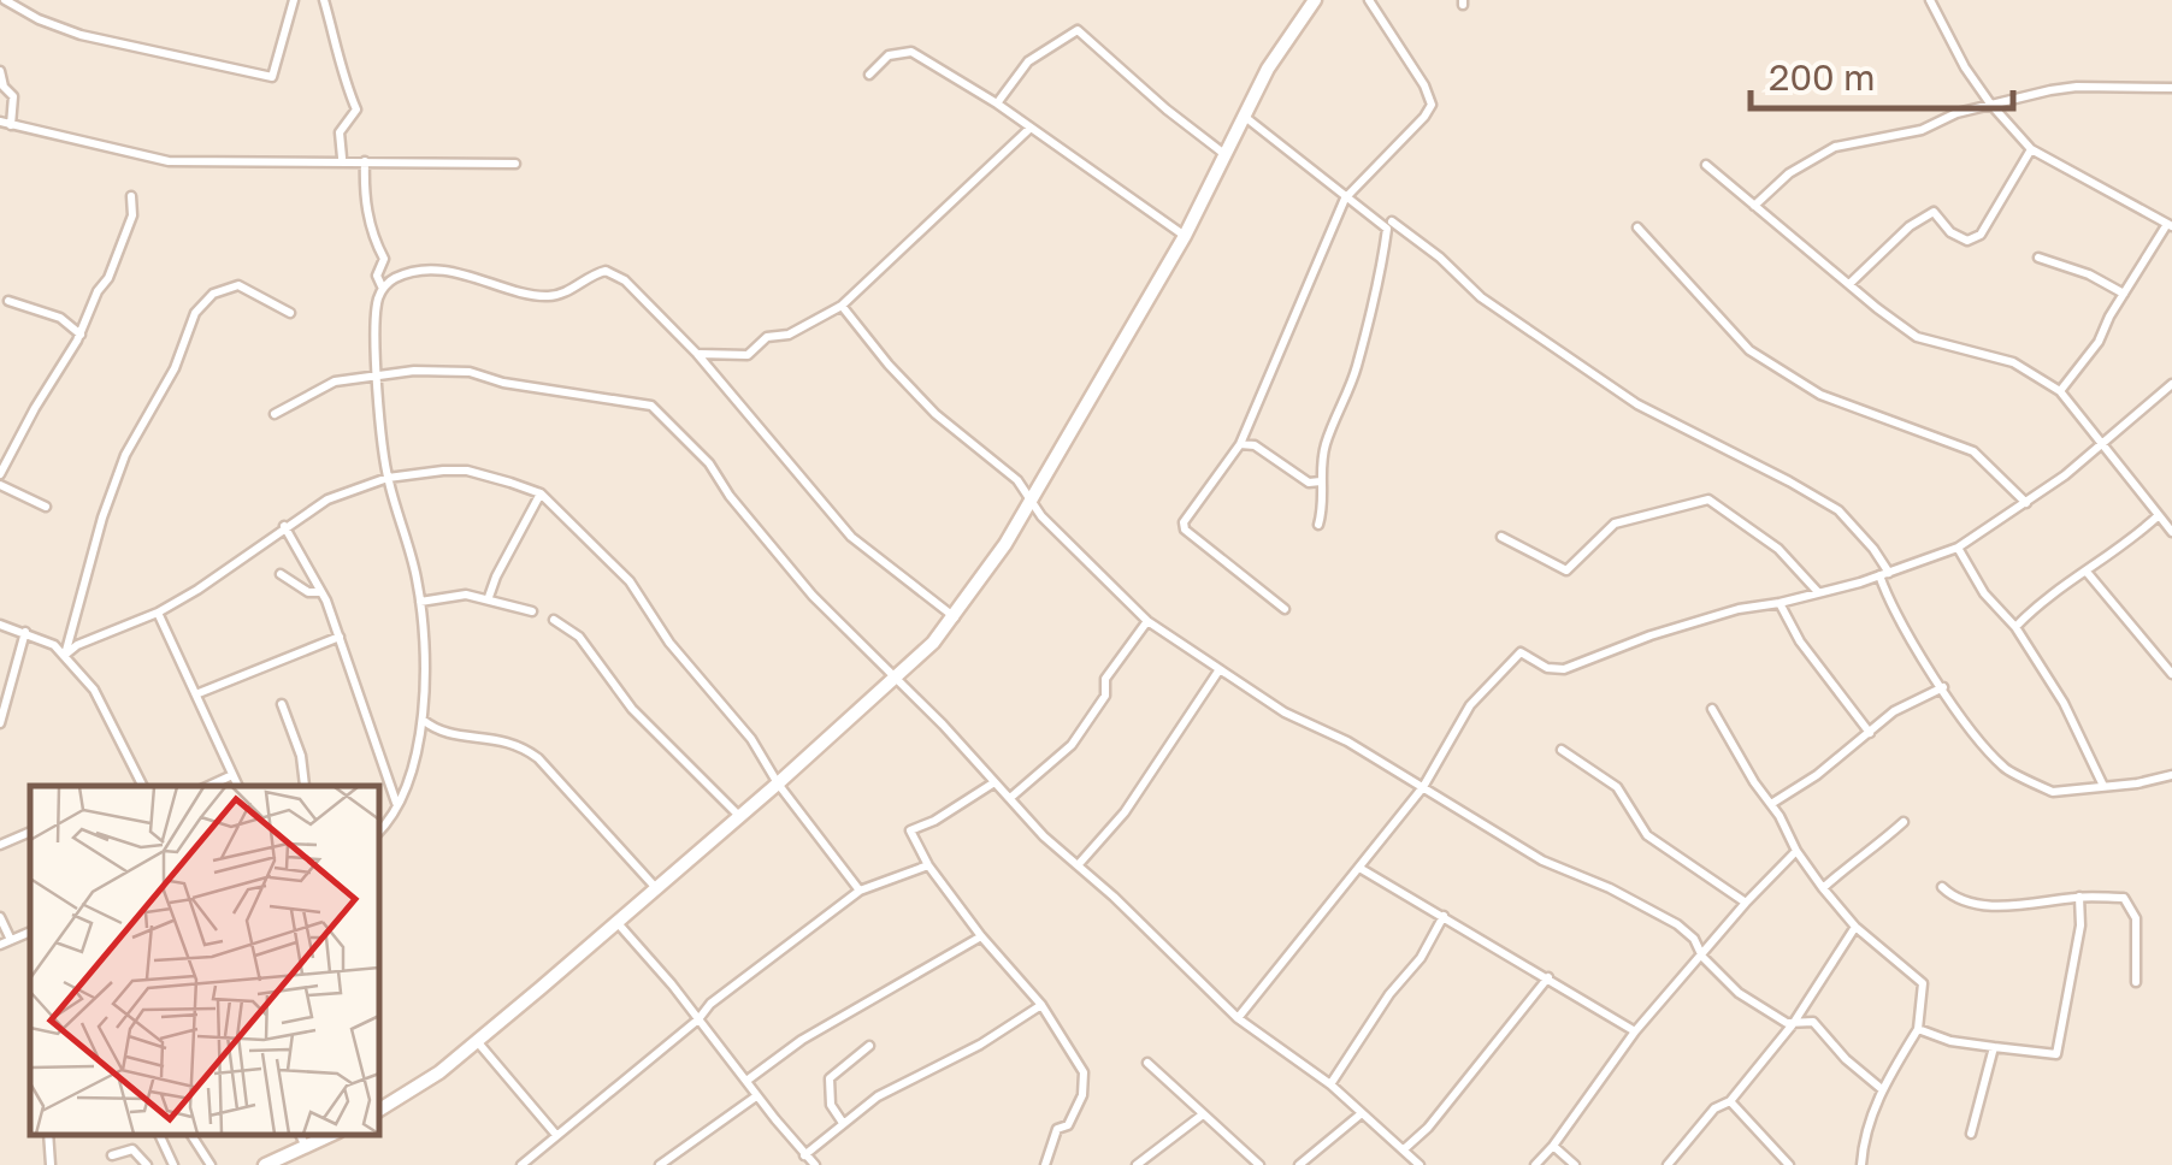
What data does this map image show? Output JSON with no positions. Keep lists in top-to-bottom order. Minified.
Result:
{"scale_bar":"200 m"}
